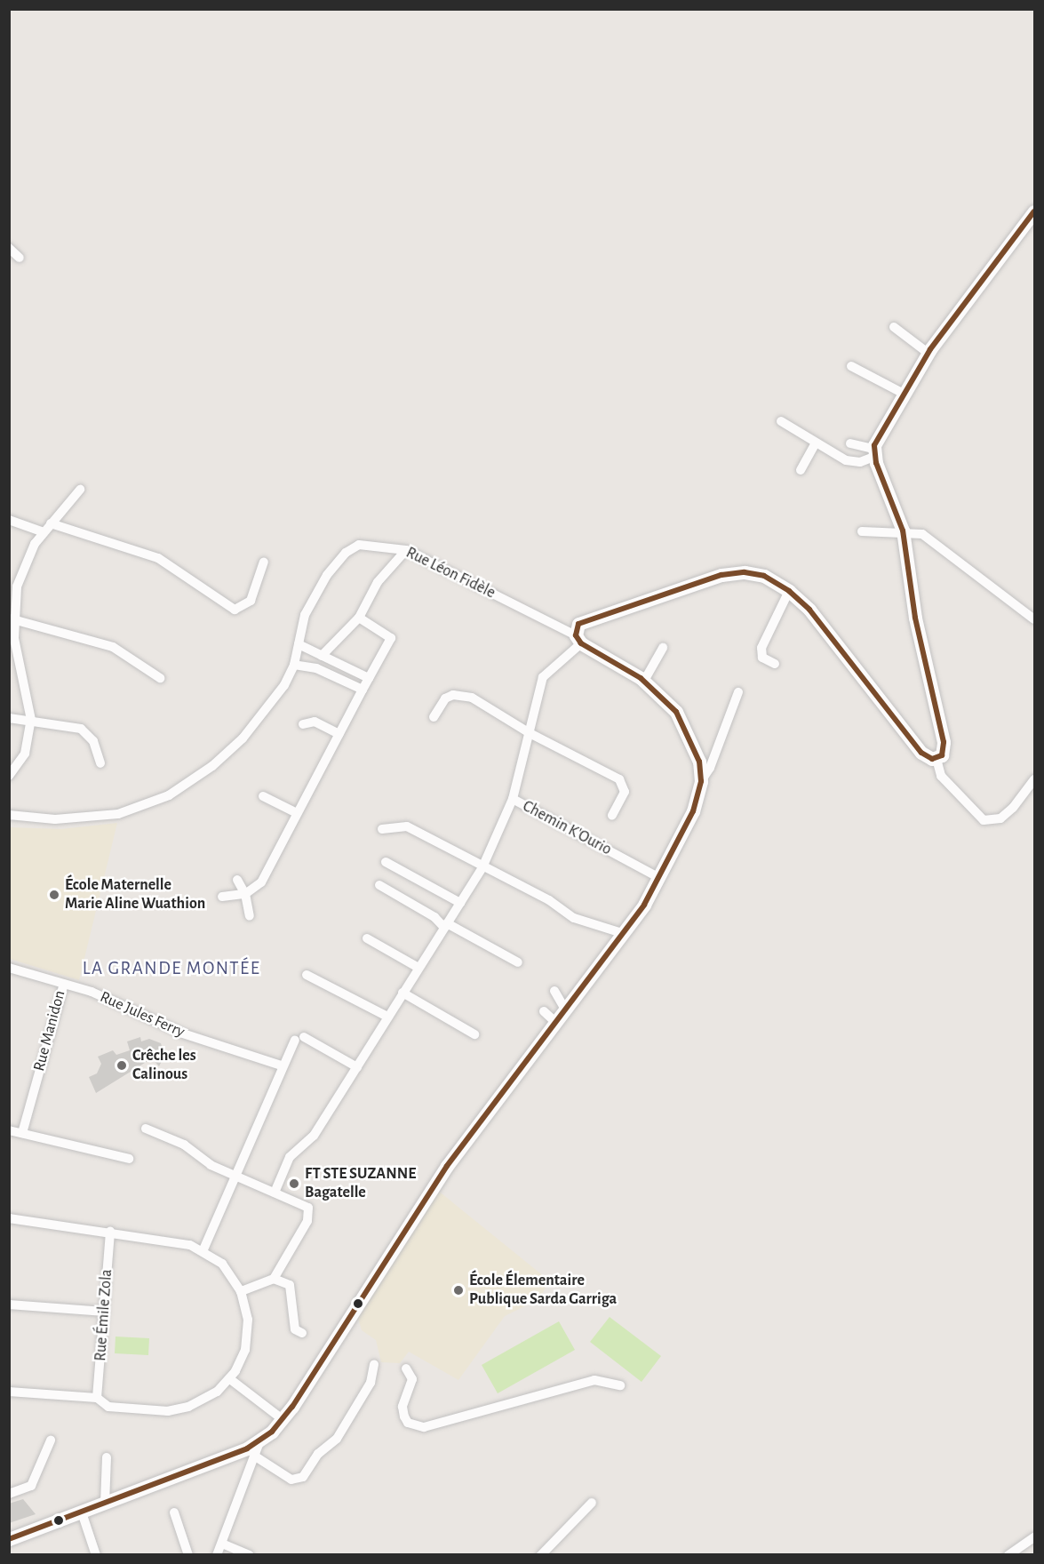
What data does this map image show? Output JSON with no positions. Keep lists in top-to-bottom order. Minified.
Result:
{"streets":{"street":["Rue Léon Fidèle","Chemin K'Ourio","Rue Jules Ferry","Rue Manidon","Rue Émile Zola"]},"crossings":[["Rue Jules Ferry","Rue Manidon"]],"districts":["LA GRANDE MONTÉE"],"places":["École Maternelle Marie Aline Wuathion","Crêche les Calinous","FT STE SUZANNE Bagatelle","École Élementaire Publique Sarda Garriga"]}
